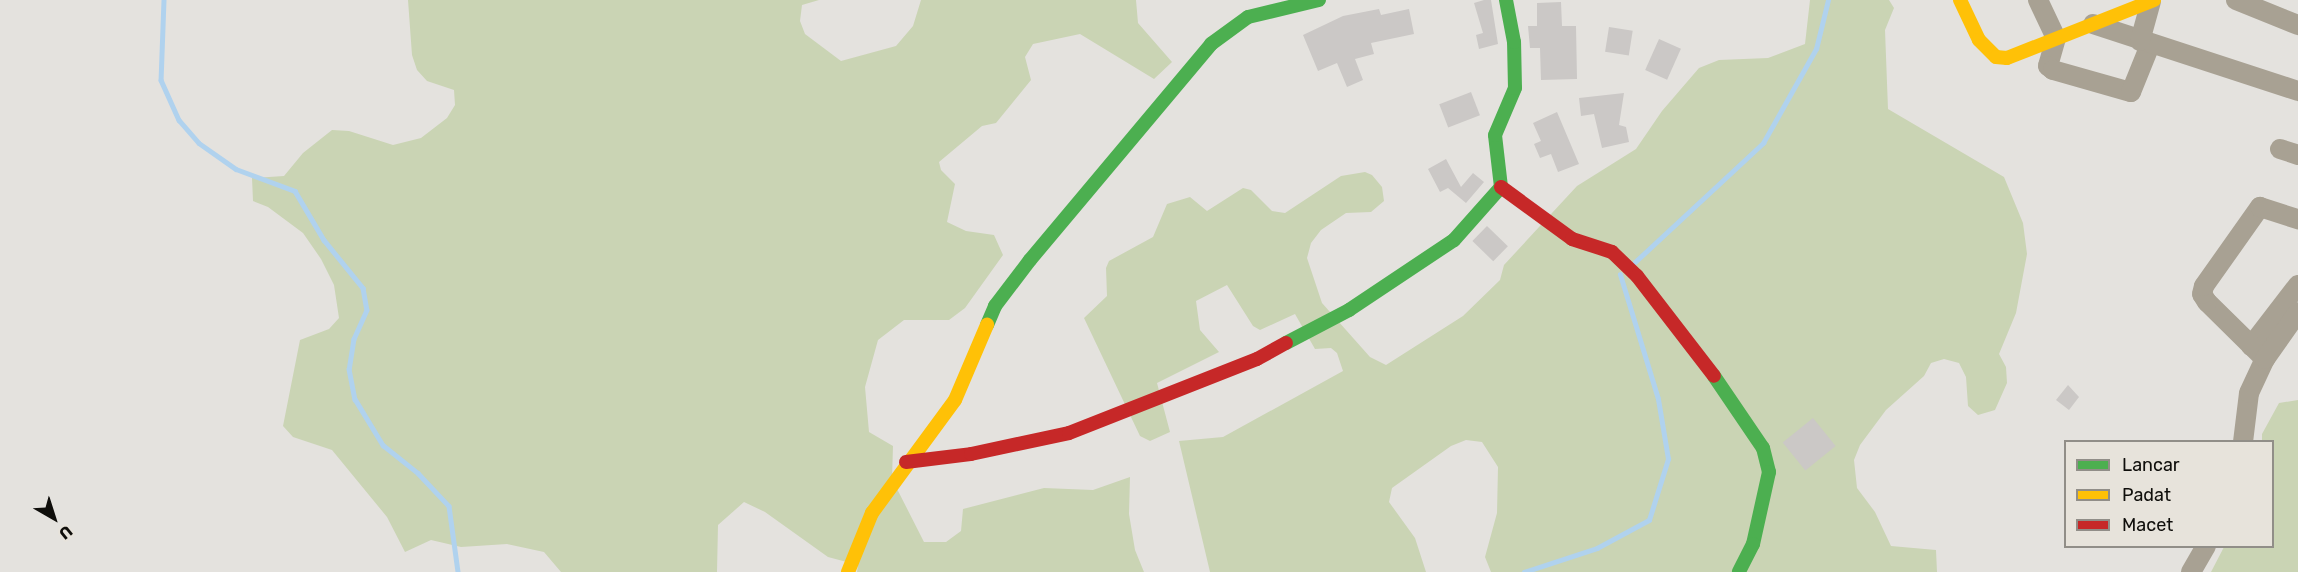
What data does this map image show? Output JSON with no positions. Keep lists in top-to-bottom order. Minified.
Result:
{"legend":["Lancar","Padat","Macet"],"north":"bottom right"}
